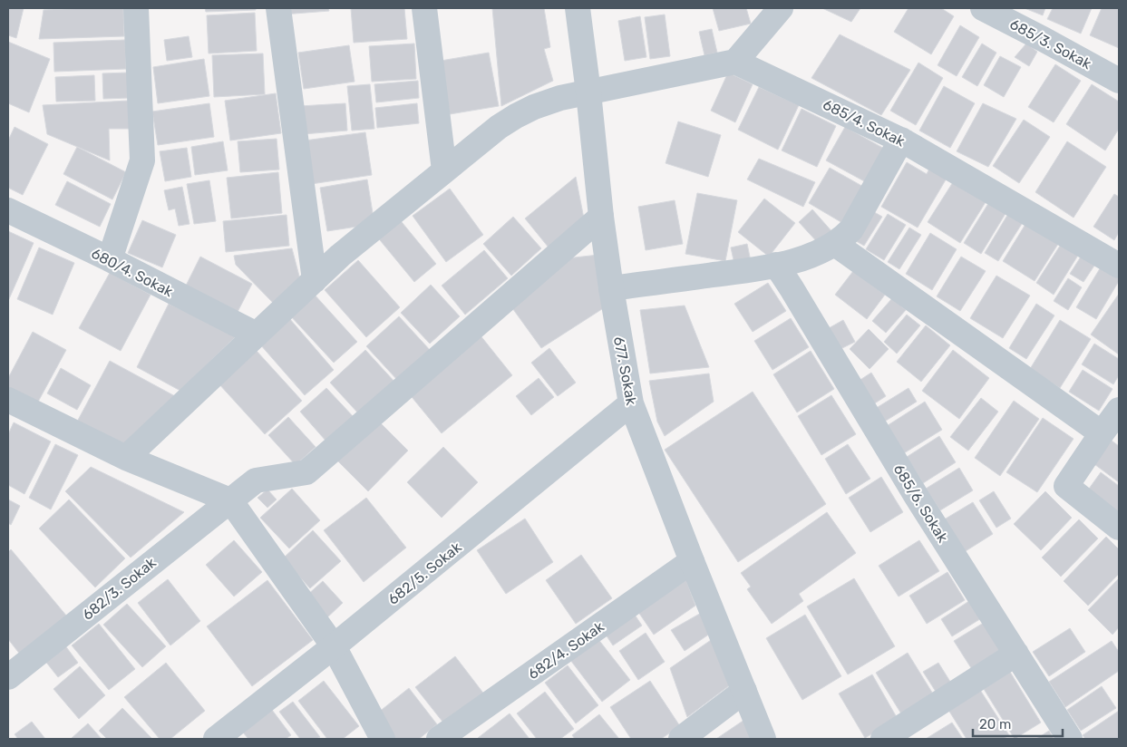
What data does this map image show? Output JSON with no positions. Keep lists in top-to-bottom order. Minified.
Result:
{"streets":{"street":["685/3. Sokak","685/4. Sokak","680/4. Sokak","677. Sokak","685/6. Sokak","682/5. Sokak","682/3. Sokak","682/4. Sokak"]},"crossings":[["677. Sokak","682/5. Sokak"],["677. Sokak","682/3. Sokak"],["677. Sokak","682/4. Sokak"]],"scale_bar":"20 m"}
